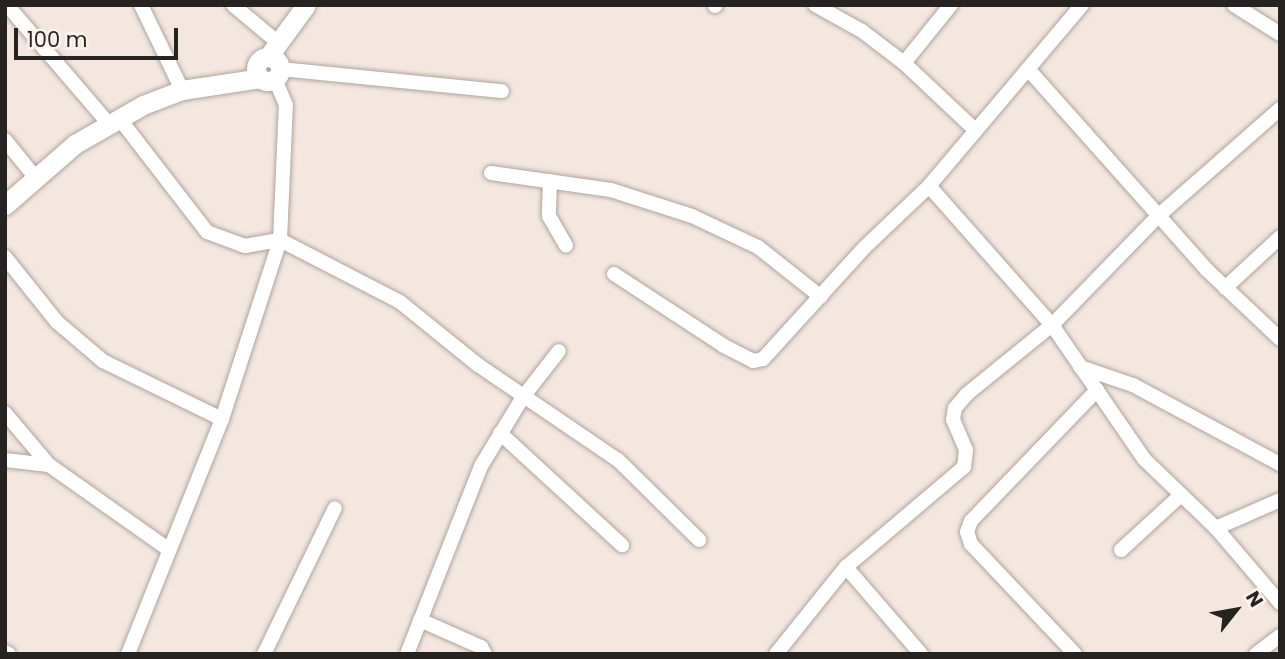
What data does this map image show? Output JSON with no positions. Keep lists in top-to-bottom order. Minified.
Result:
{"scale_bar":"100 m","north":"top right"}
